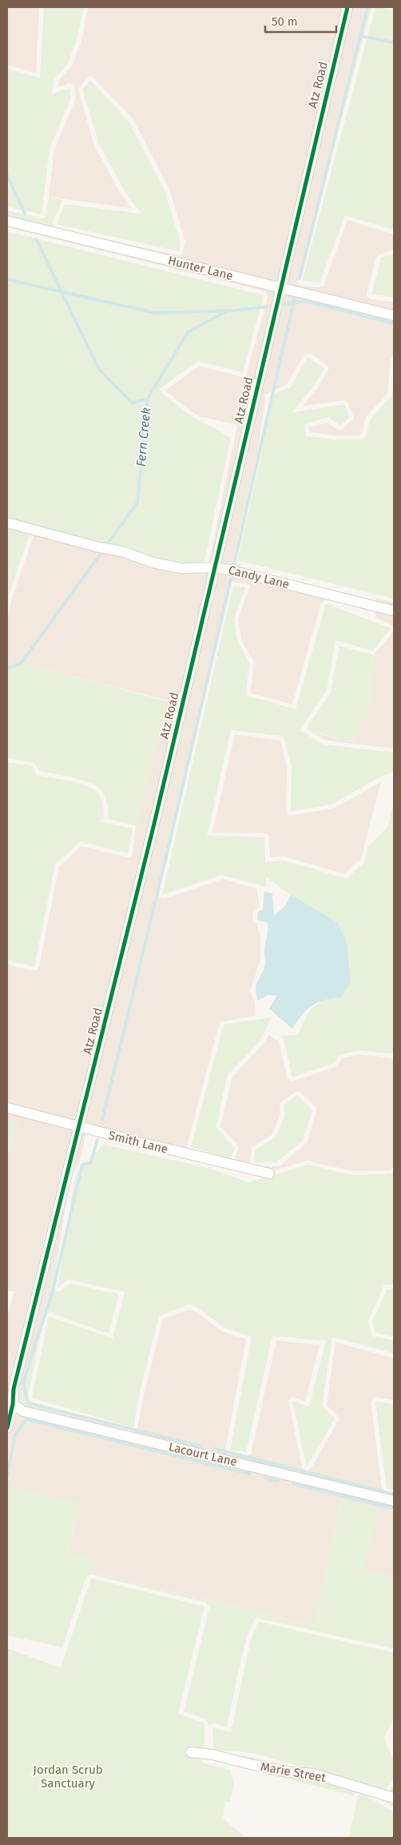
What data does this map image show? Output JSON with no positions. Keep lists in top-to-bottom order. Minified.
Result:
{"streets":{"street":["Atz Road","Hunter Lane","Candy Lane","Smith Lane","Lacourt Lane","Marie Street"]},"crossings":[["Atz Road","Hunter Lane"],["Atz Road","Candy Lane"],["Atz Road","Smith Lane"],["Atz Road","Lacourt Lane"]],"water":["Fern Creek"],"parks":["Jordan Scrub Sanctuary"],"scale_bar":"50 m"}
